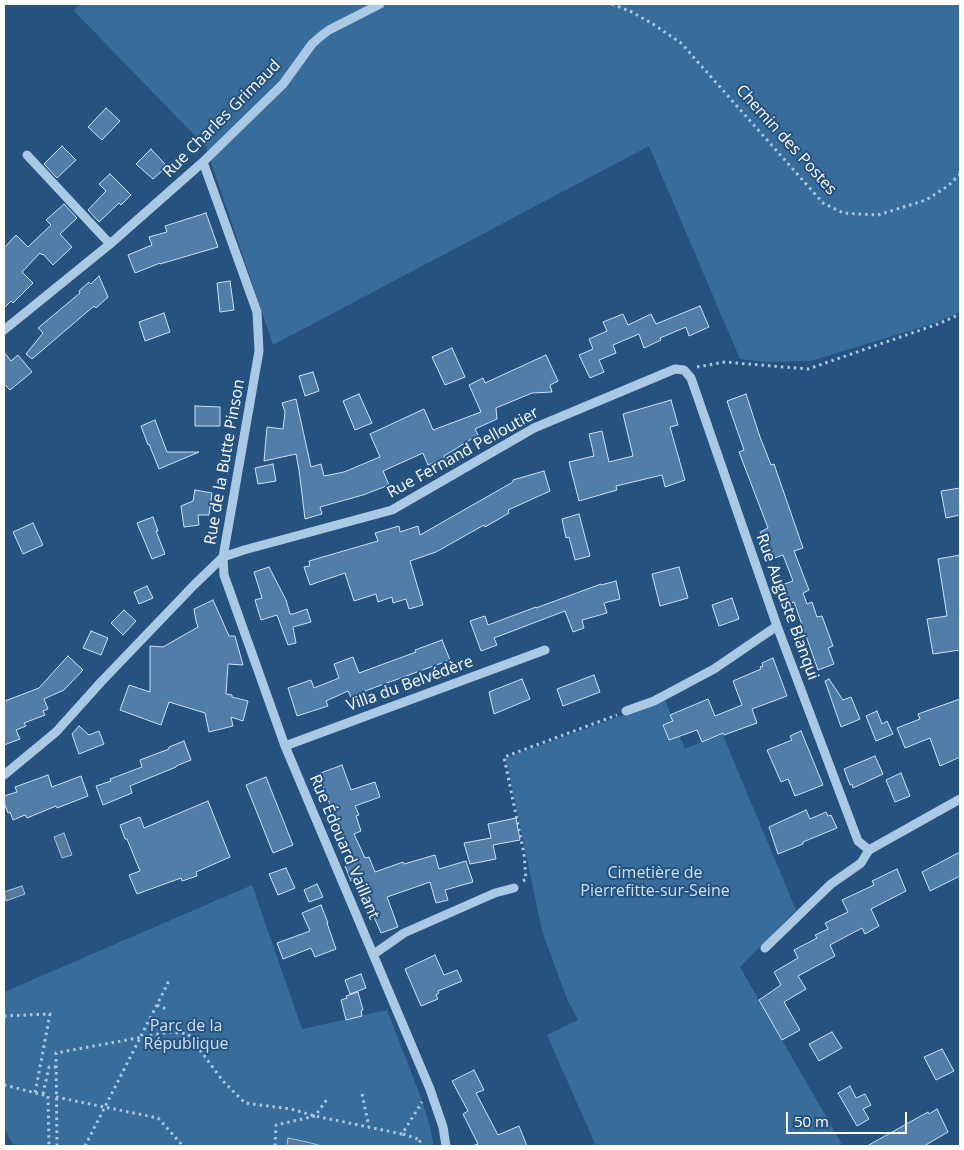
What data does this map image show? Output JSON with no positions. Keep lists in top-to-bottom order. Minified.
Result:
{"streets":{"street":["Rue Charles Grimaud","Rue Fernand Pelloutier","Rue de la Butte Pinson","Rue Auguste Blanqui","Villa du Belvédère","Rue Édouard Vaillant"],"path":["Chemin des Postes"]},"crossings":[["Rue Charles Grimaud","Rue de la Butte Pinson"],["Rue Fernand Pelloutier","Rue de la Butte Pinson"],["Rue Fernand Pelloutier","Rue Auguste Blanqui"],["Rue Fernand Pelloutier","Rue Édouard Vaillant"],["Rue de la Butte Pinson","Rue Édouard Vaillant"],["Villa du Belvédère","Rue Édouard Vaillant"]],"parks":["Cimetière de Pierrefitte-sur-Seine","Parc de la République"],"scale_bar":"50 m"}
